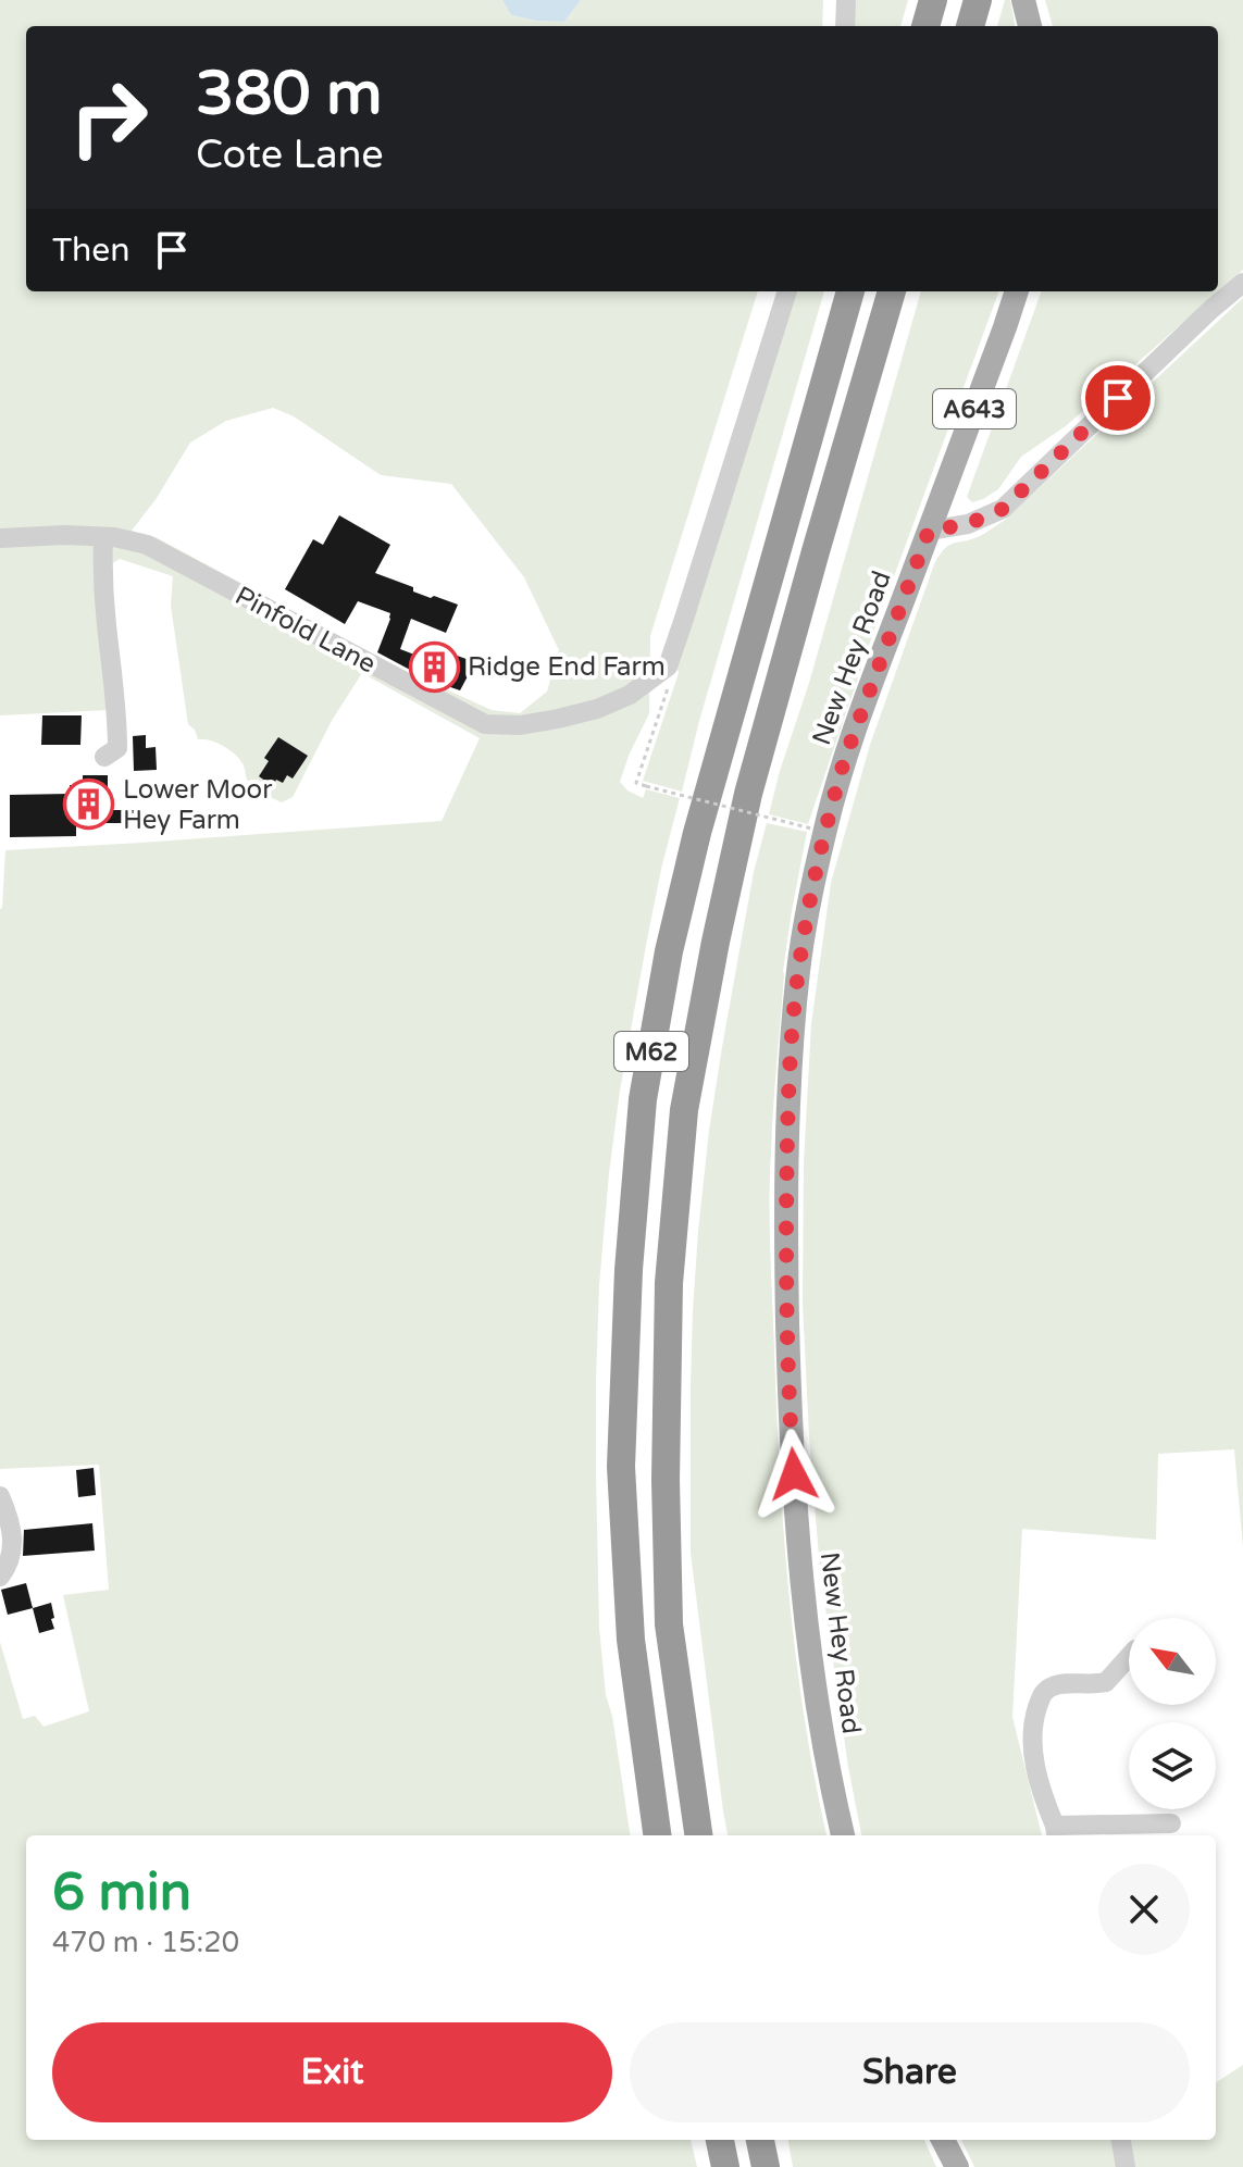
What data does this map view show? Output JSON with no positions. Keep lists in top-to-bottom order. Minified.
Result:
{"streets":{"highway":["M62"],"main road":["A643","New Hey Road"],"street":["Pinfold Lane"]},"places":{"building":["Ridge End Farm","Lower Moor Hey Farm"]},"north":"top left","page":{"turn":["380 m","Cote Lane"],"then":"Then","heading":["6 min","470 m · 15:20"],"buttons":["Exit","Share"]}}
